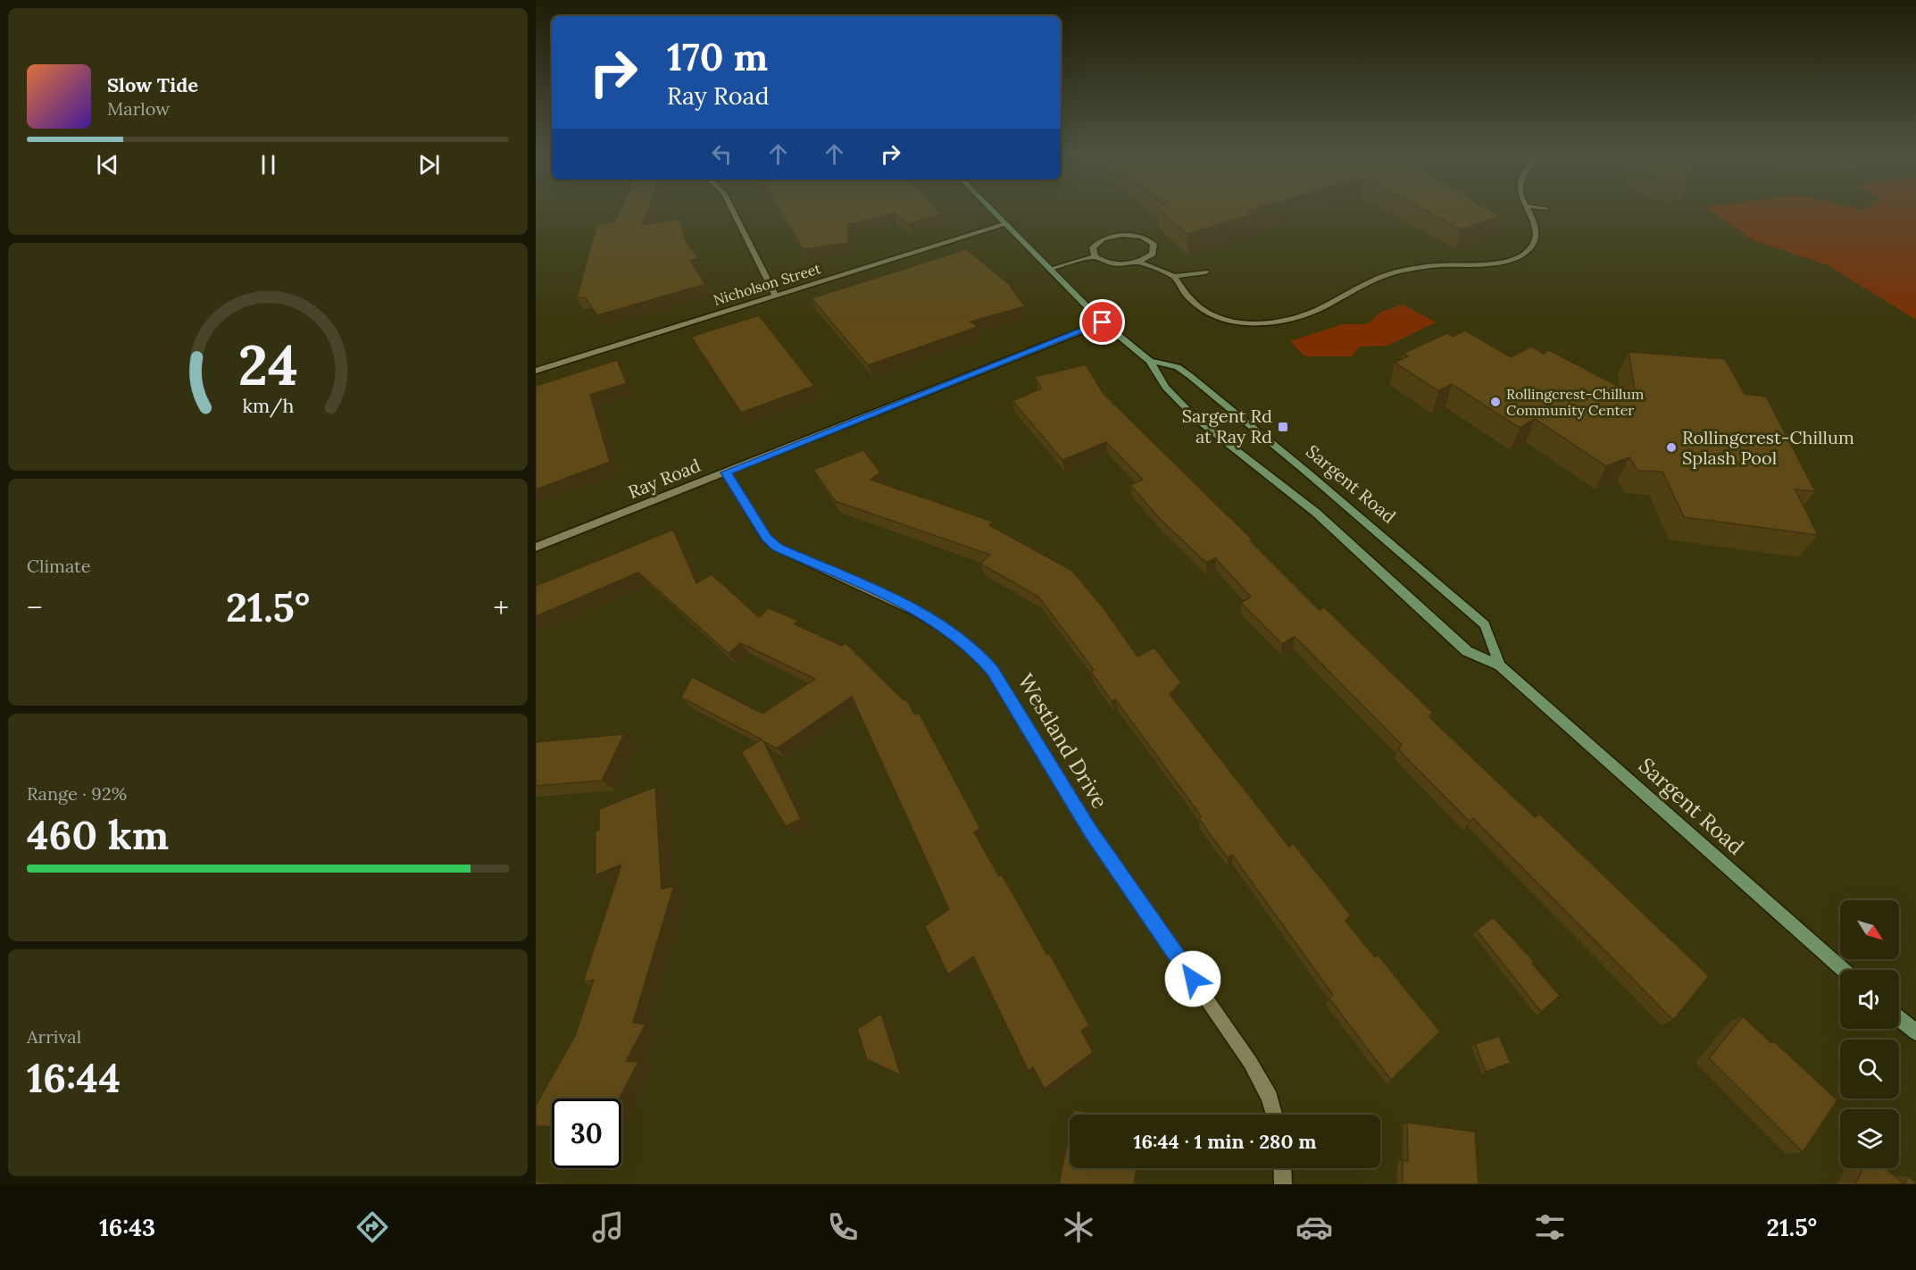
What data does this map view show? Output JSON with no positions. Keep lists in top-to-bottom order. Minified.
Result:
{"streets":{"main road":["Sargent Road"],"street":["Nicholson Street","Ray Road","Westland Drive"]},"crossings":[["Nicholson Street","Sargent Road"],["Ray Road","Sargent Road"],["Ray Road","Westland Drive"]],"places":{"other":["Rollingcrest-Chillum Community Center","Rollingcrest-Chillum Splash Pool"],"transit":["Sargent Rd at Ray Rd"]},"north":"bottom right","page":{"turn":["170 m","Ray Road"],"song":["Slow Tide","Marlow"],"tile":["Climate",["Range · 92%","460 km"],["Arrival","16:44"]],"heat":["−","21.5°","+"],"limit":"30","trip":"16:44 · 1 min · 280 m","tabs":["16:43","21.5°"],"gauge":["24","km/h"]}}
